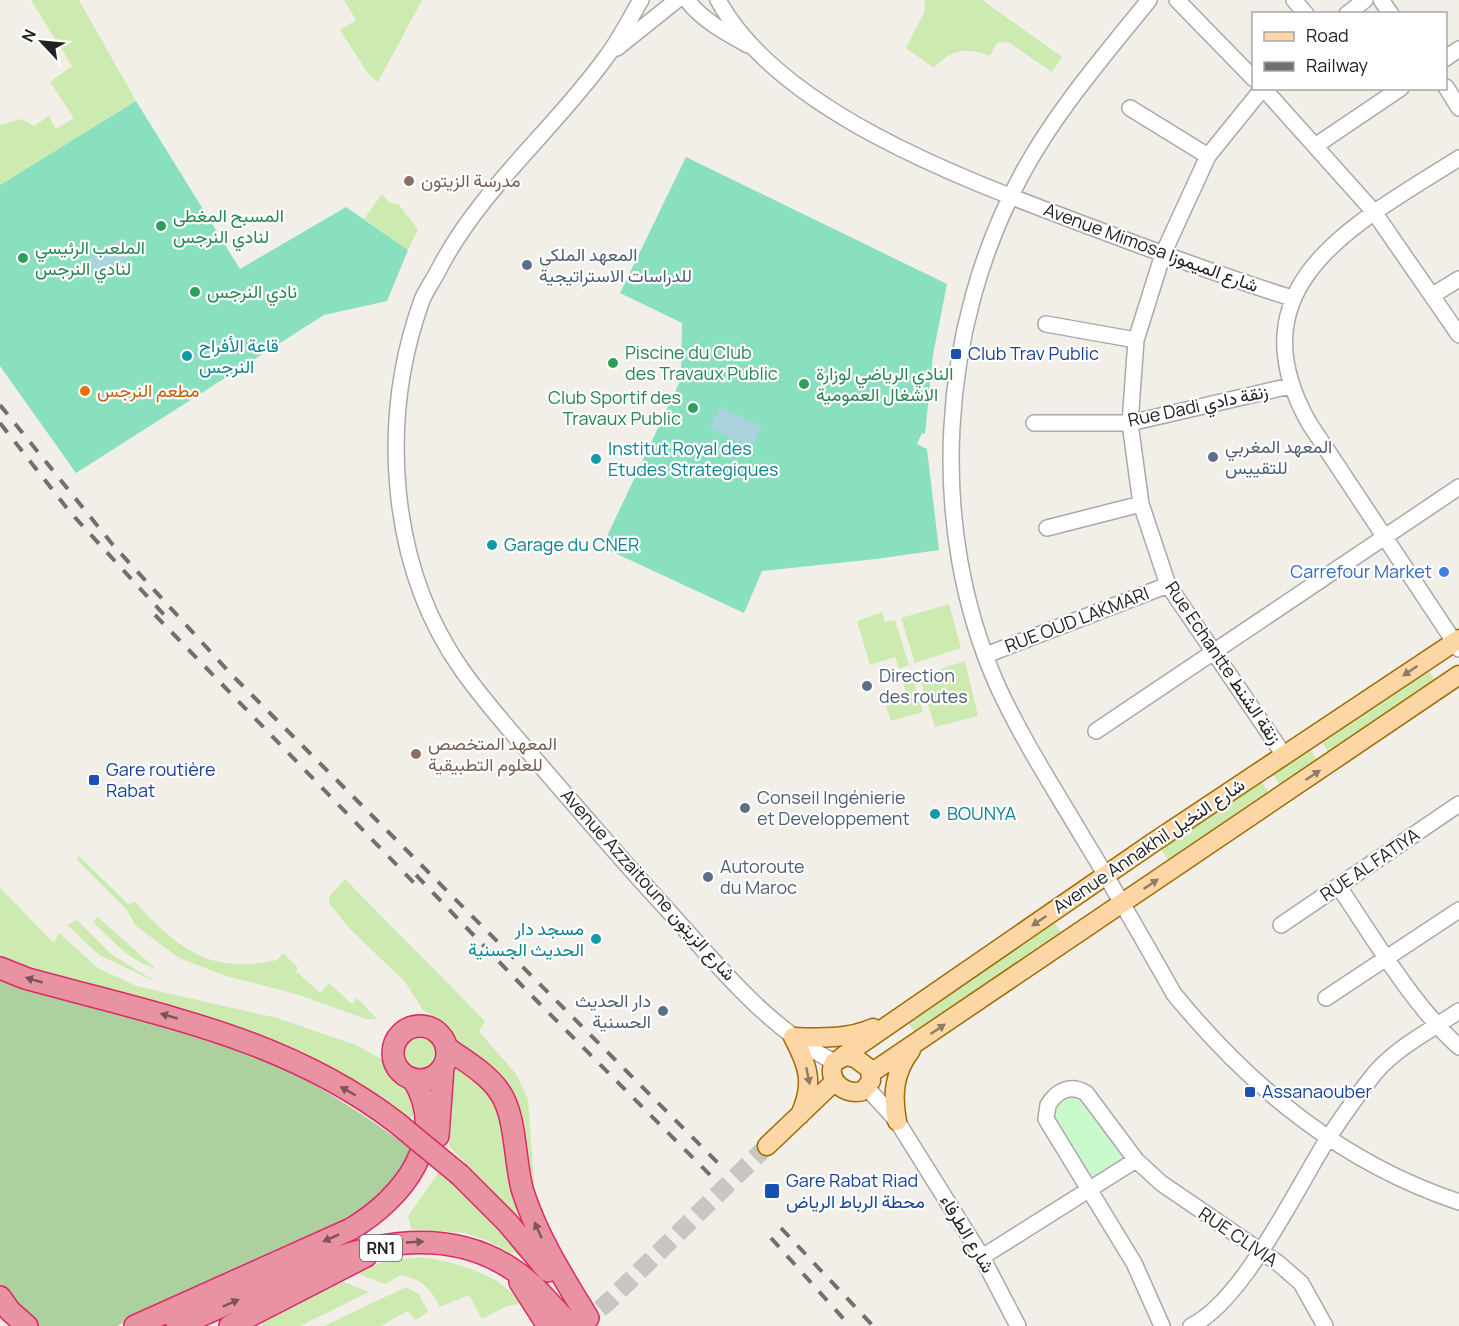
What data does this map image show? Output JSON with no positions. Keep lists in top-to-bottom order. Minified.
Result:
{"streets":{"highway":["RN1"],"main road":["Avenue Annakhil شارع النخيل"],"street":["Avenue Mimosa شارع الميموزا","Rue Dadi زنقة دادي","RUE OUD LAKMARI","Rue Echantte زنقة الشنط","RUE AL FATIYA","Avenue Azzaitoune شارع الزيتون","شارع الطرفاء","RUE CLIVIA"]},"crossings":[["Avenue Mimosa شارع الميموزا","Rue Echantte زنقة الشنط"],["Rue Dadi زنقة دادي","Rue Echantte زنقة الشنط"],["RUE OUD LAKMARI","Rue Echantte زنقة الشنط"],["Rue Echantte زنقة الشنط","Avenue Annakhil شارع النخيل"],["Avenue Annakhil شارع النخيل","Avenue Azzaitoune شارع الزيتون"],["Avenue Annakhil شارع النخيل","شارع الطرفاء"],["Avenue Azzaitoune شارع الزيتون","شارع الطرفاء"]],"places":{"other":["مدرسة الزيتون","المسبح المغطى لنادي النرجس","الملعب الرئيسي لنادي النرجس","المعهد الملكي للدراسات الاستراتيجية","نادي النرجس","قاعة الأفراح النرجس","Piscine du Club des Travaux Public","النادي الرياضي لوزارة الاشغال العمومية","مطعم النرجس","Club Sportif des Travaux Public","المعهد المغربي للتقييس","Institut Royal des Etudes Strategiques","Garage du CNER","Carrefour Market","Direction des routes","المعهد المتخصص للعلوم التطبيقية","Conseil Ingénierie et Developpement","BOUNYA","Autoroute du Maroc","مسجد دار الحديث الحسنية","دار الحديث الحسنية"],"transit":["Club Trav Public","Gare routière Rabat","Assanaouber","Gare Rabat Riad محطة الرباط الرياض"]},"legend":["Road","Railway"],"north":"top left"}
